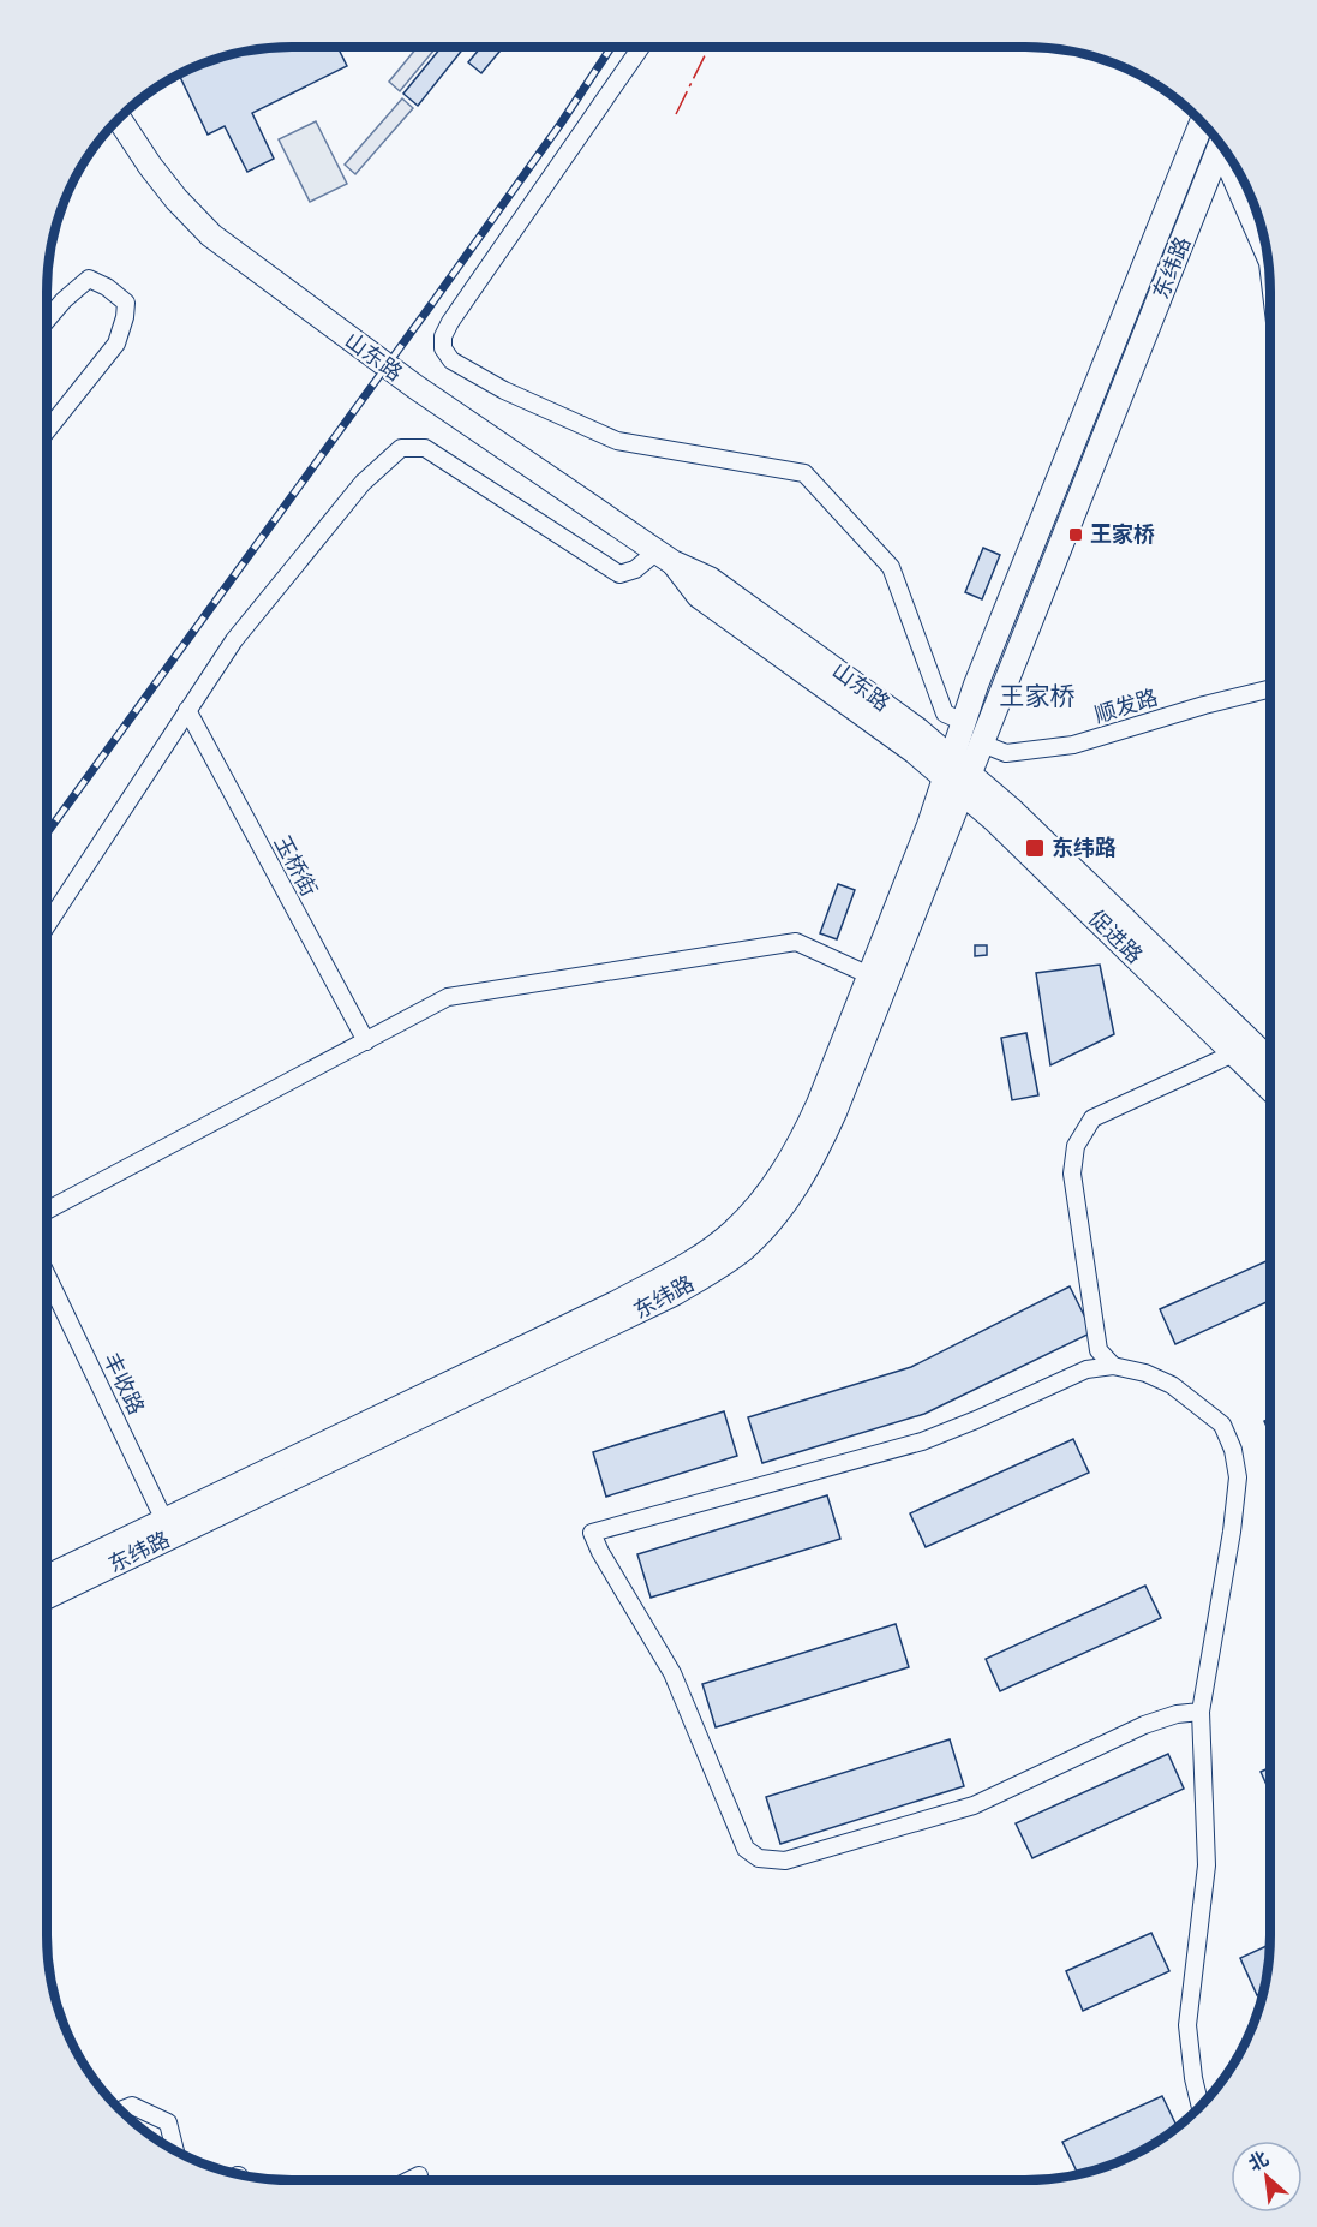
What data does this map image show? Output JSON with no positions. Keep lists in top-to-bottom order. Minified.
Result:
{"streets":{"main road":["东纬路","山东路","促进路"],"street":["顺发路","玉桥街","丰收路"]},"crossings":[["东纬路","山东路"],["东纬路","顺发路"],["东纬路","促进路"],["东纬路","丰收路"],["山东路","促进路"]],"districts":["王家桥"],"places":{"transit":["王家桥","东纬路"]},"north":"top left"}
